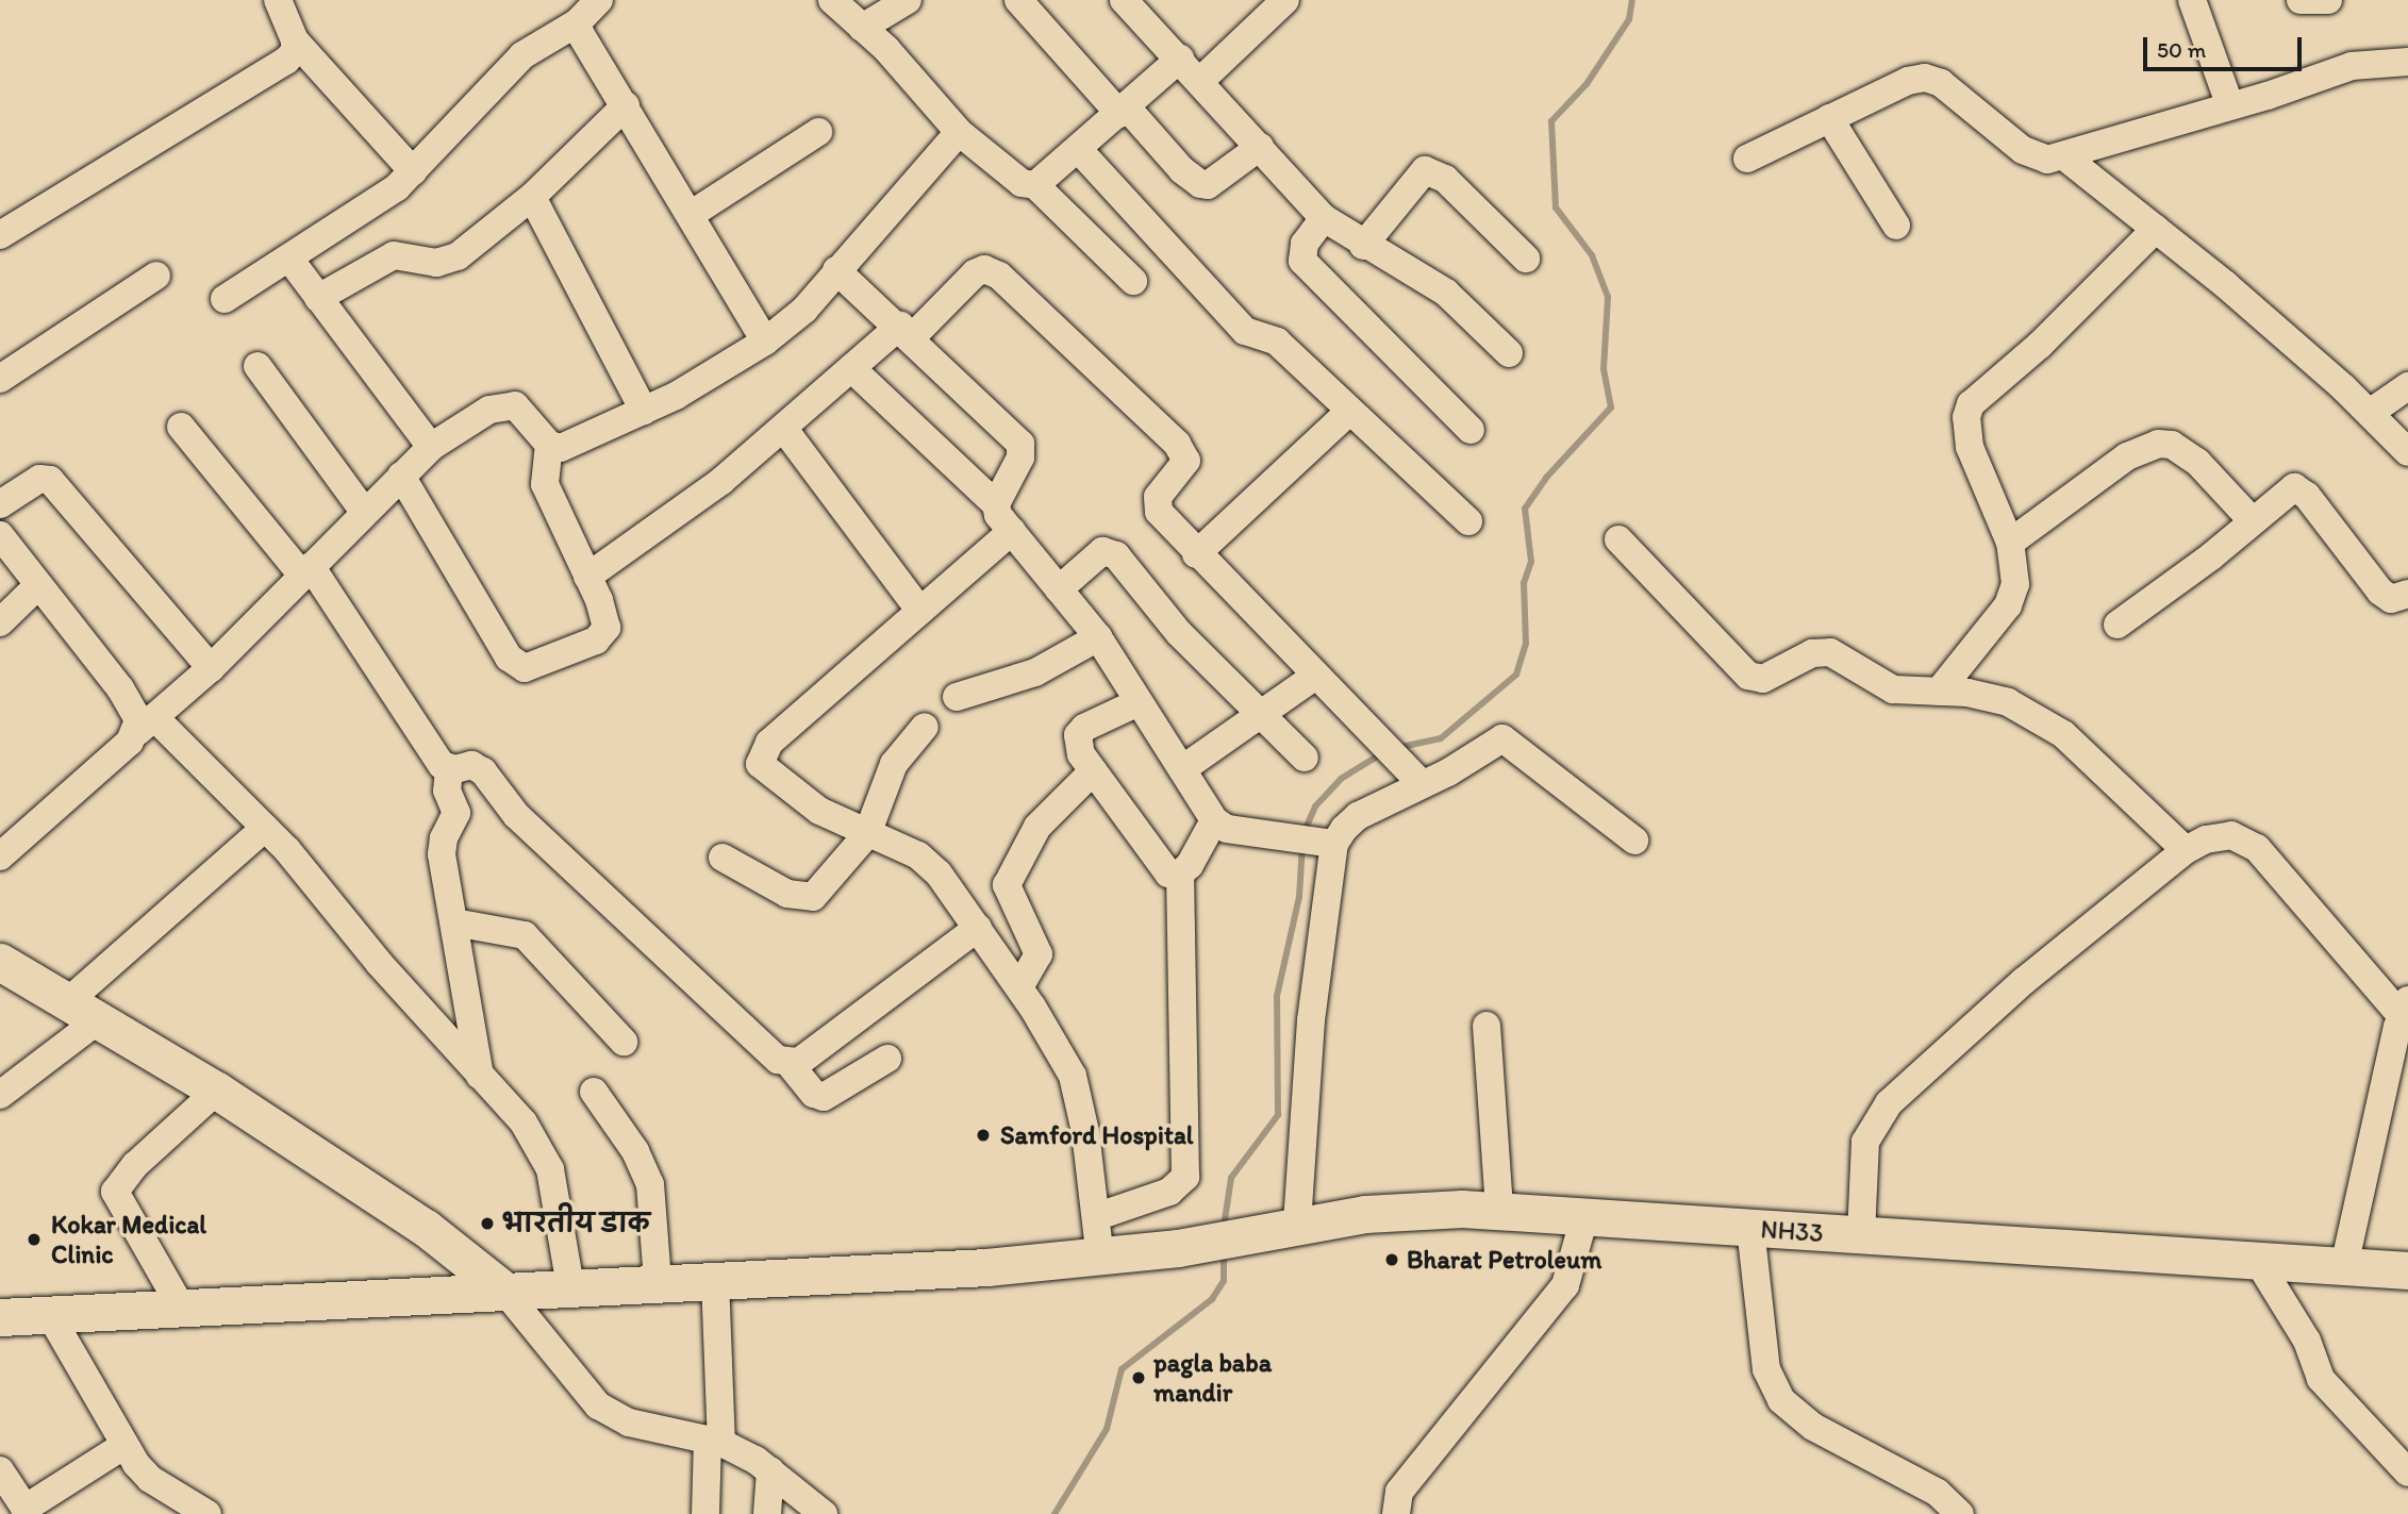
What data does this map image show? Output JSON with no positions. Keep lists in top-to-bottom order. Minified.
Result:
{"streets":{"main road":["NH33"]},"places":["Samford Hospital","भारतीय डाक","Kokar Medical Clinic","Bharat Petroleum","pagla baba mandir"],"scale_bar":"50 m"}
